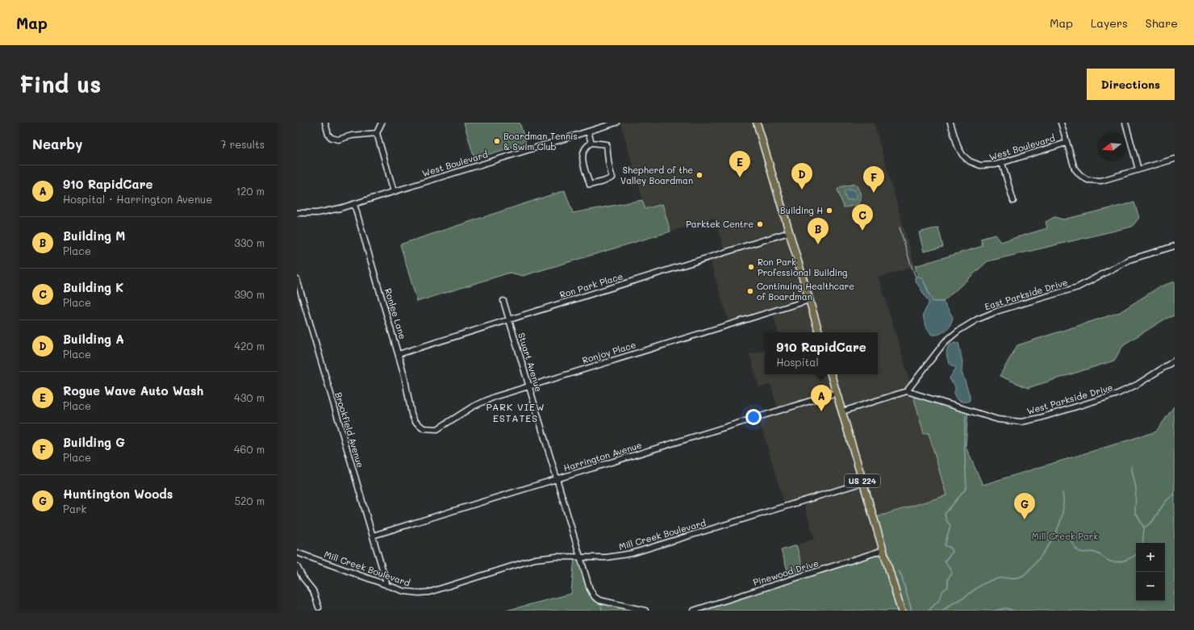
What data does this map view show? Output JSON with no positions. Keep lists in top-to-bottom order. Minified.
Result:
{"streets":{"main road":["US 224"],"street":["West Boulevard","Ron Park Place","East Parkside Drive","Ronlee Lane","Ronjoy Place","Stuart Avenue","West Parkside Drive","Brookfield Avenue","Harrington Avenue","Mill Creek Boulevard","Pinewood Drive"]},"crossings":[["West Boulevard","Ronlee Lane"],["Ron Park Place","Ronlee Lane"],["Ron Park Place","Stuart Avenue"],["East Parkside Drive","West Parkside Drive"],["Ronlee Lane","Ronjoy Place"],["Ronjoy Place","Stuart Avenue"],["Stuart Avenue","Harrington Avenue"],["Stuart Avenue","Mill Creek Boulevard"],["Brookfield Avenue","Harrington Avenue"],["Brookfield Avenue","Mill Creek Boulevard"],["Harrington Avenue","US 224"],["US 224","Mill Creek Boulevard"],["US 224","Pinewood Drive"]],"districts":["PARK VIEW ESTATES"],"parks":["Mill Creek Park"],"places":["Boardman Tennis & Swim Club","Shepherd of the Valley Boardman","Building H","Parktek Centre","Ron Park Professional Building","Continuing Healthcare of Boardman"],"north":"left","page":{"header":"Map","nav":["Map","Layers","Share"],"buttons":"Directions","title":"Find us","heading":["Nearby","7 results"],"pins":["E","D","F","C","B","A","G"],"list":[{"mark":"A","name":"910 RapidCare","note":"Hospital · Harrington Avenue","value":"120 m"},{"mark":"B","name":"Building M","note":"Place","value":"330 m"},{"mark":"C","name":"Building K","note":"Place","value":"390 m"},{"mark":"D","name":"Building A","note":"Place","value":"420 m"},{"mark":"E","name":"Rogue Wave Auto Wash","note":"Place","value":"430 m"},{"mark":"F","name":"Building G","note":"Place","value":"460 m"},{"mark":"G","name":"Huntington Woods","note":"Park","value":"520 m"}],"popup":["910 RapidCare","Hospital"],"map_buttons":["+","−"]}}
